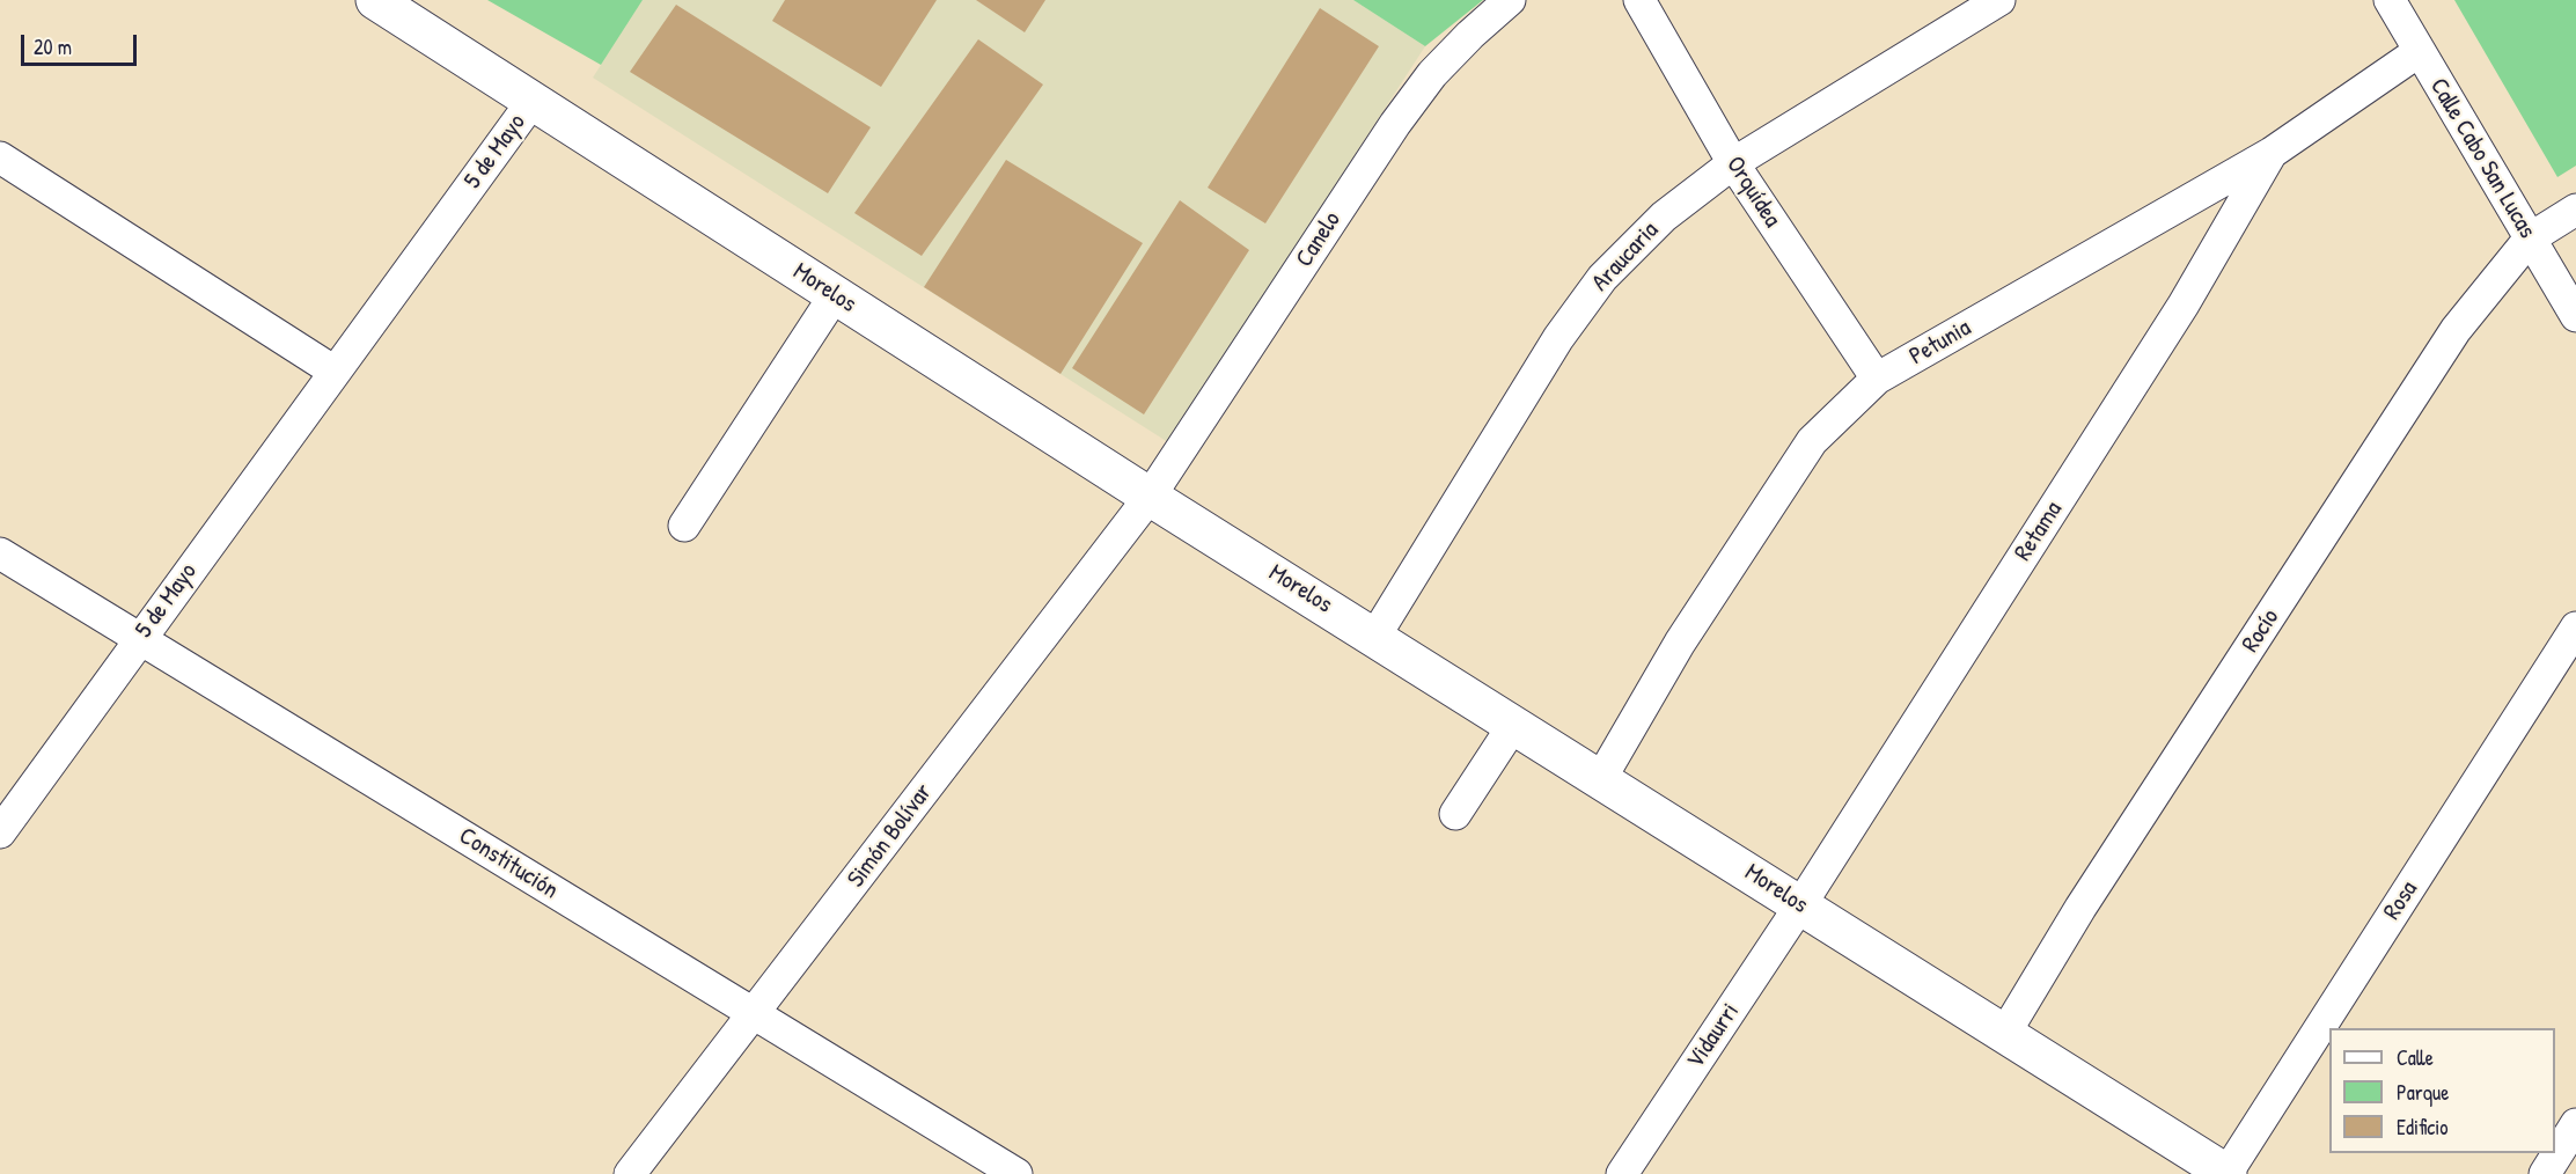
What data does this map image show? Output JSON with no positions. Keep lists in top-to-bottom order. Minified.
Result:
{"streets":{"street":["5 de Mayo","Calle Cabo San Lucas","Orquídea","Canelo","Araucaria","Morelos","Petunia","Retama","Rocío","Simón Bolívar","Constitución","Rosa","Vidaurri"]},"crossings":[["5 de Mayo","Morelos"],["5 de Mayo","Constitución"],["Calle Cabo San Lucas","Petunia"],["Calle Cabo San Lucas","Rocío"],["Orquídea","Araucaria"],["Orquídea","Petunia"],["Canelo","Morelos"],["Canelo","Simón Bolívar"],["Araucaria","Morelos"],["Morelos","Petunia"],["Morelos","Retama"],["Morelos","Rocío"],["Morelos","Simón Bolívar"],["Morelos","Rosa"],["Morelos","Vidaurri"],["Petunia","Retama"],["Retama","Vidaurri"],["Simón Bolívar","Constitución"]],"legend":["Calle","Parque","Edificio"],"scale_bar":"20 m"}
